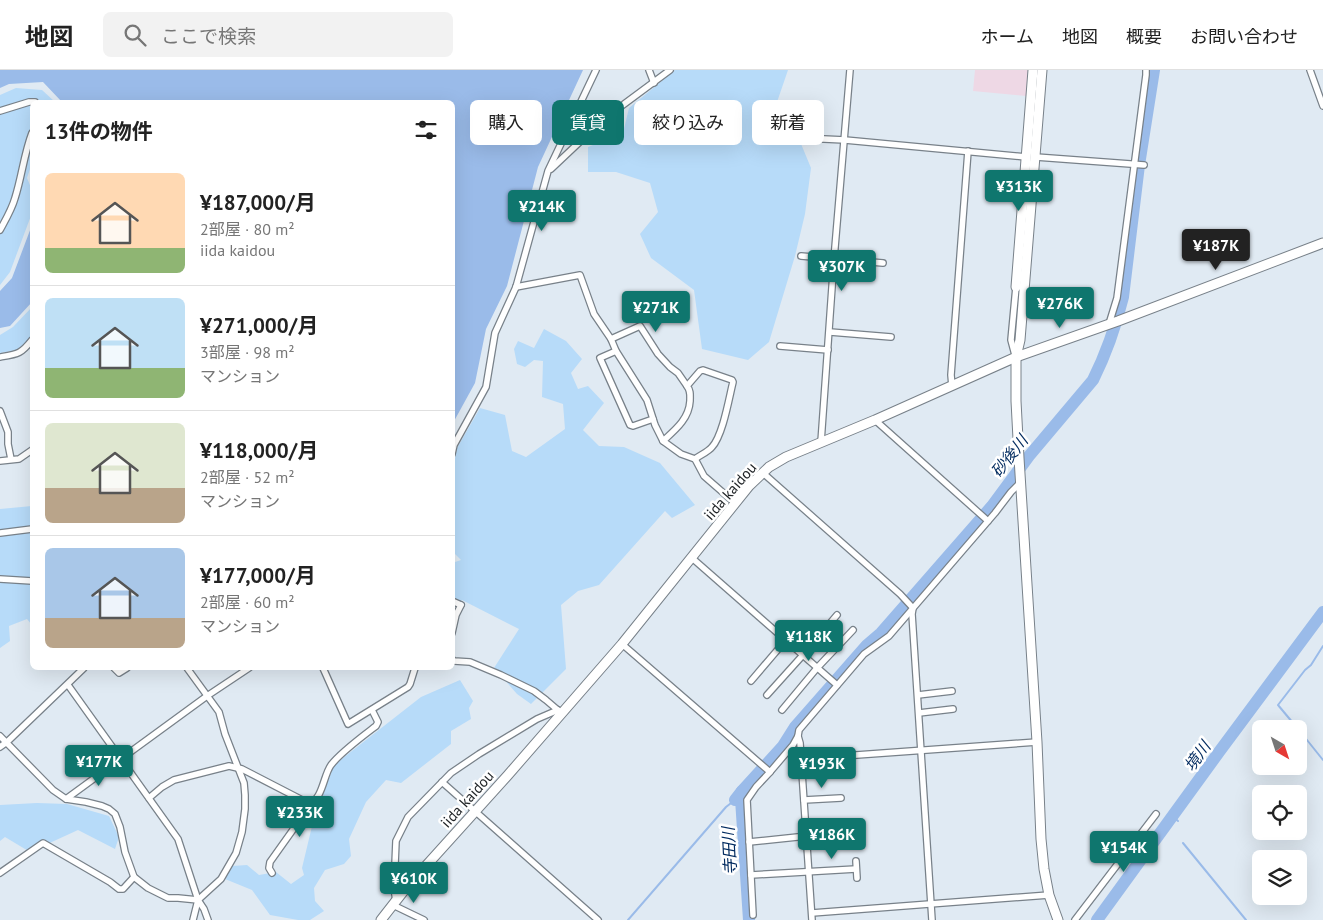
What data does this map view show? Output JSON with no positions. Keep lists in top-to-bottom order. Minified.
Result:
{"streets":{"main road":["iida kaidou"]},"water":["砂後川","境川","寺田川"],"north":"bottom right","page":{"header":"地図","search":"ここで検索","nav":["ホーム","地図","概要","お問い合わせ"],"chip":["購入","賃貸","絞り込み","新着"],"heading":"13件の物件","list":[{"name":"¥187,000/月","note":"2部屋 · 80 m² · iida kaidou"},{"name":"¥271,000/月","note":"3部屋 · 98 m² · マンション"},{"name":"¥118,000/月","note":"2部屋 · 52 m² · マンション"},{"name":"¥177,000/月","note":"2部屋 · 60 m² · マンション"}],"price":["¥313K","¥214K","¥187K","¥307K","¥276K","¥271K","¥118K","¥177K","¥193K","¥233K","¥186K","¥154K","¥610K"]}}
